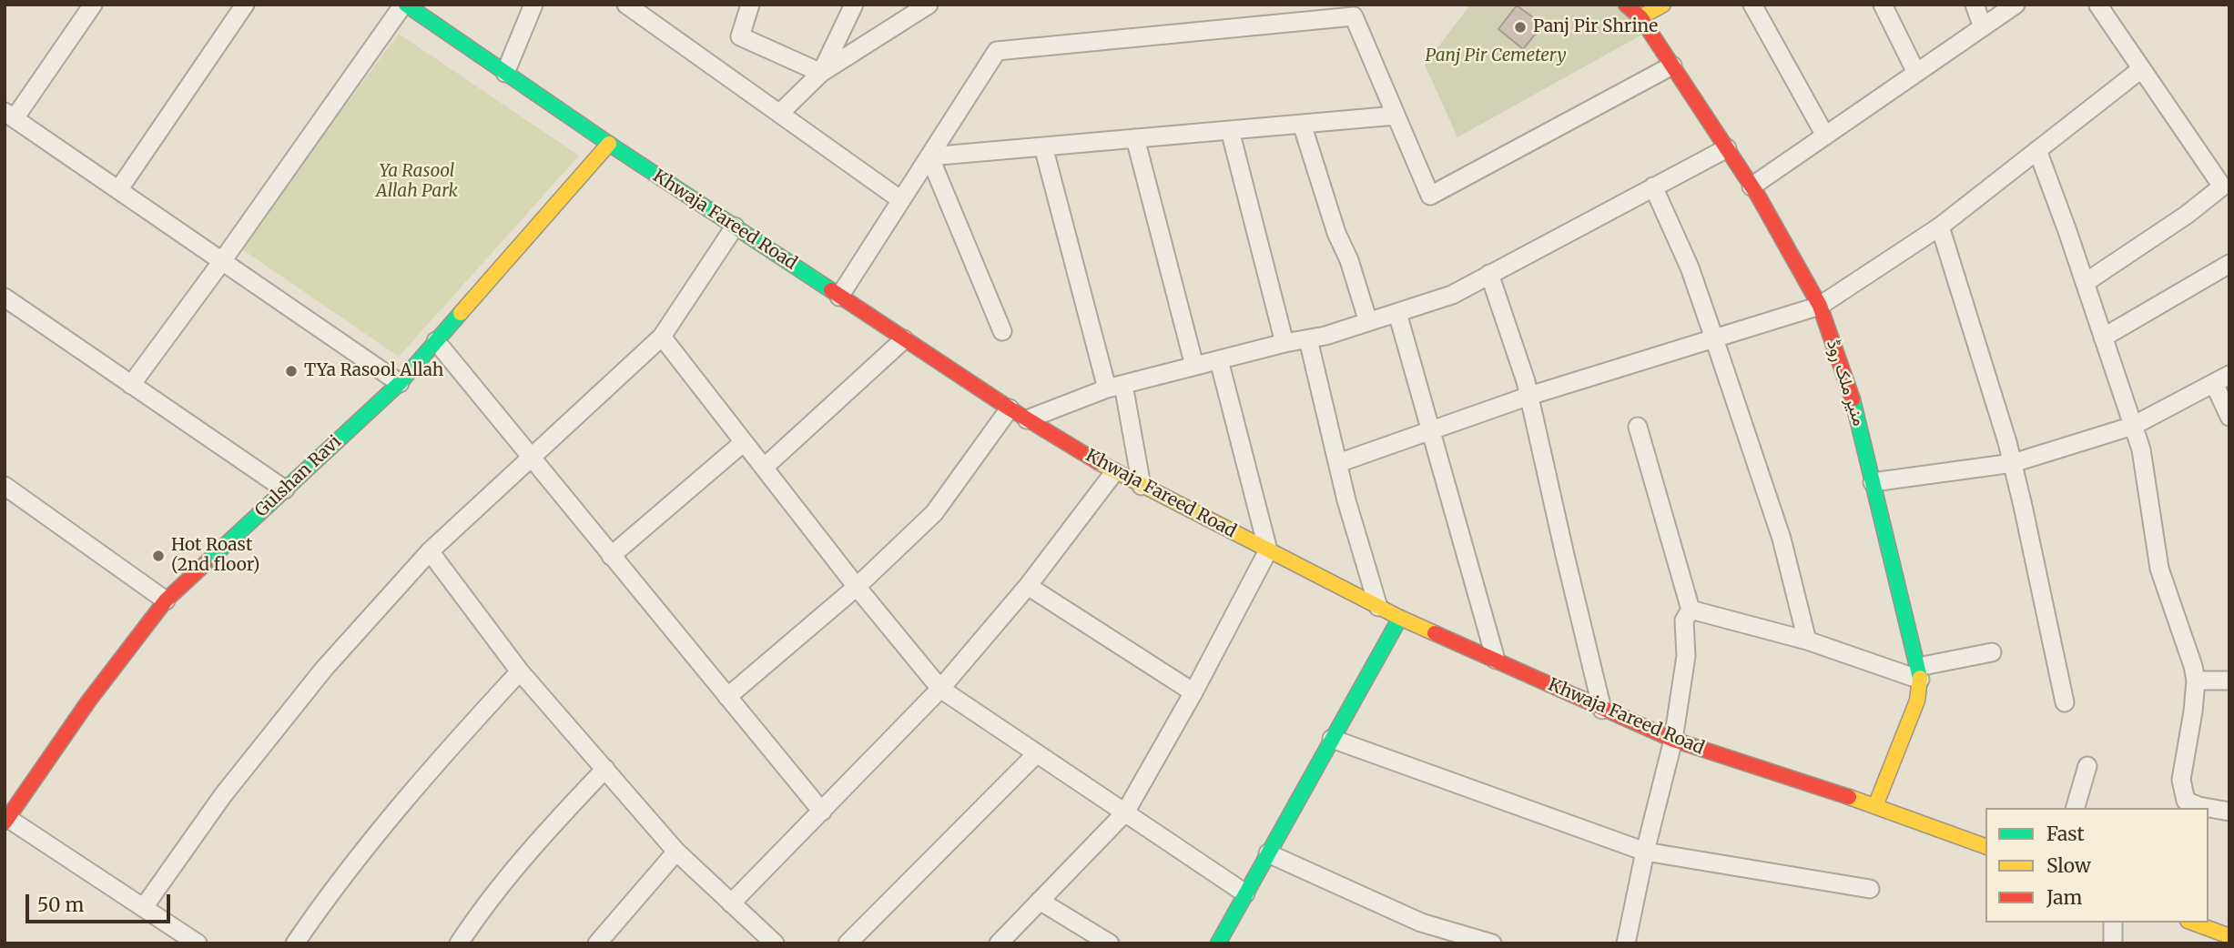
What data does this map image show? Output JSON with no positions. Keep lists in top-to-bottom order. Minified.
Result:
{"streets":{"street":["Khwaja Fareed Road","منیر ملک روڈ","Gulshan Ravi"]},"crossings":[["Khwaja Fareed Road","منیر ملک روڈ"],["Khwaja Fareed Road","Gulshan Ravi"]],"parks":["Panj Pir Cemetery","Ya Rasool Allah Park"],"places":["Panj Pir Shrine","TYa Rasool Allah","Hot Roast (2nd floor)"],"legend":["Fast","Slow","Jam"],"scale_bar":"50 m"}
